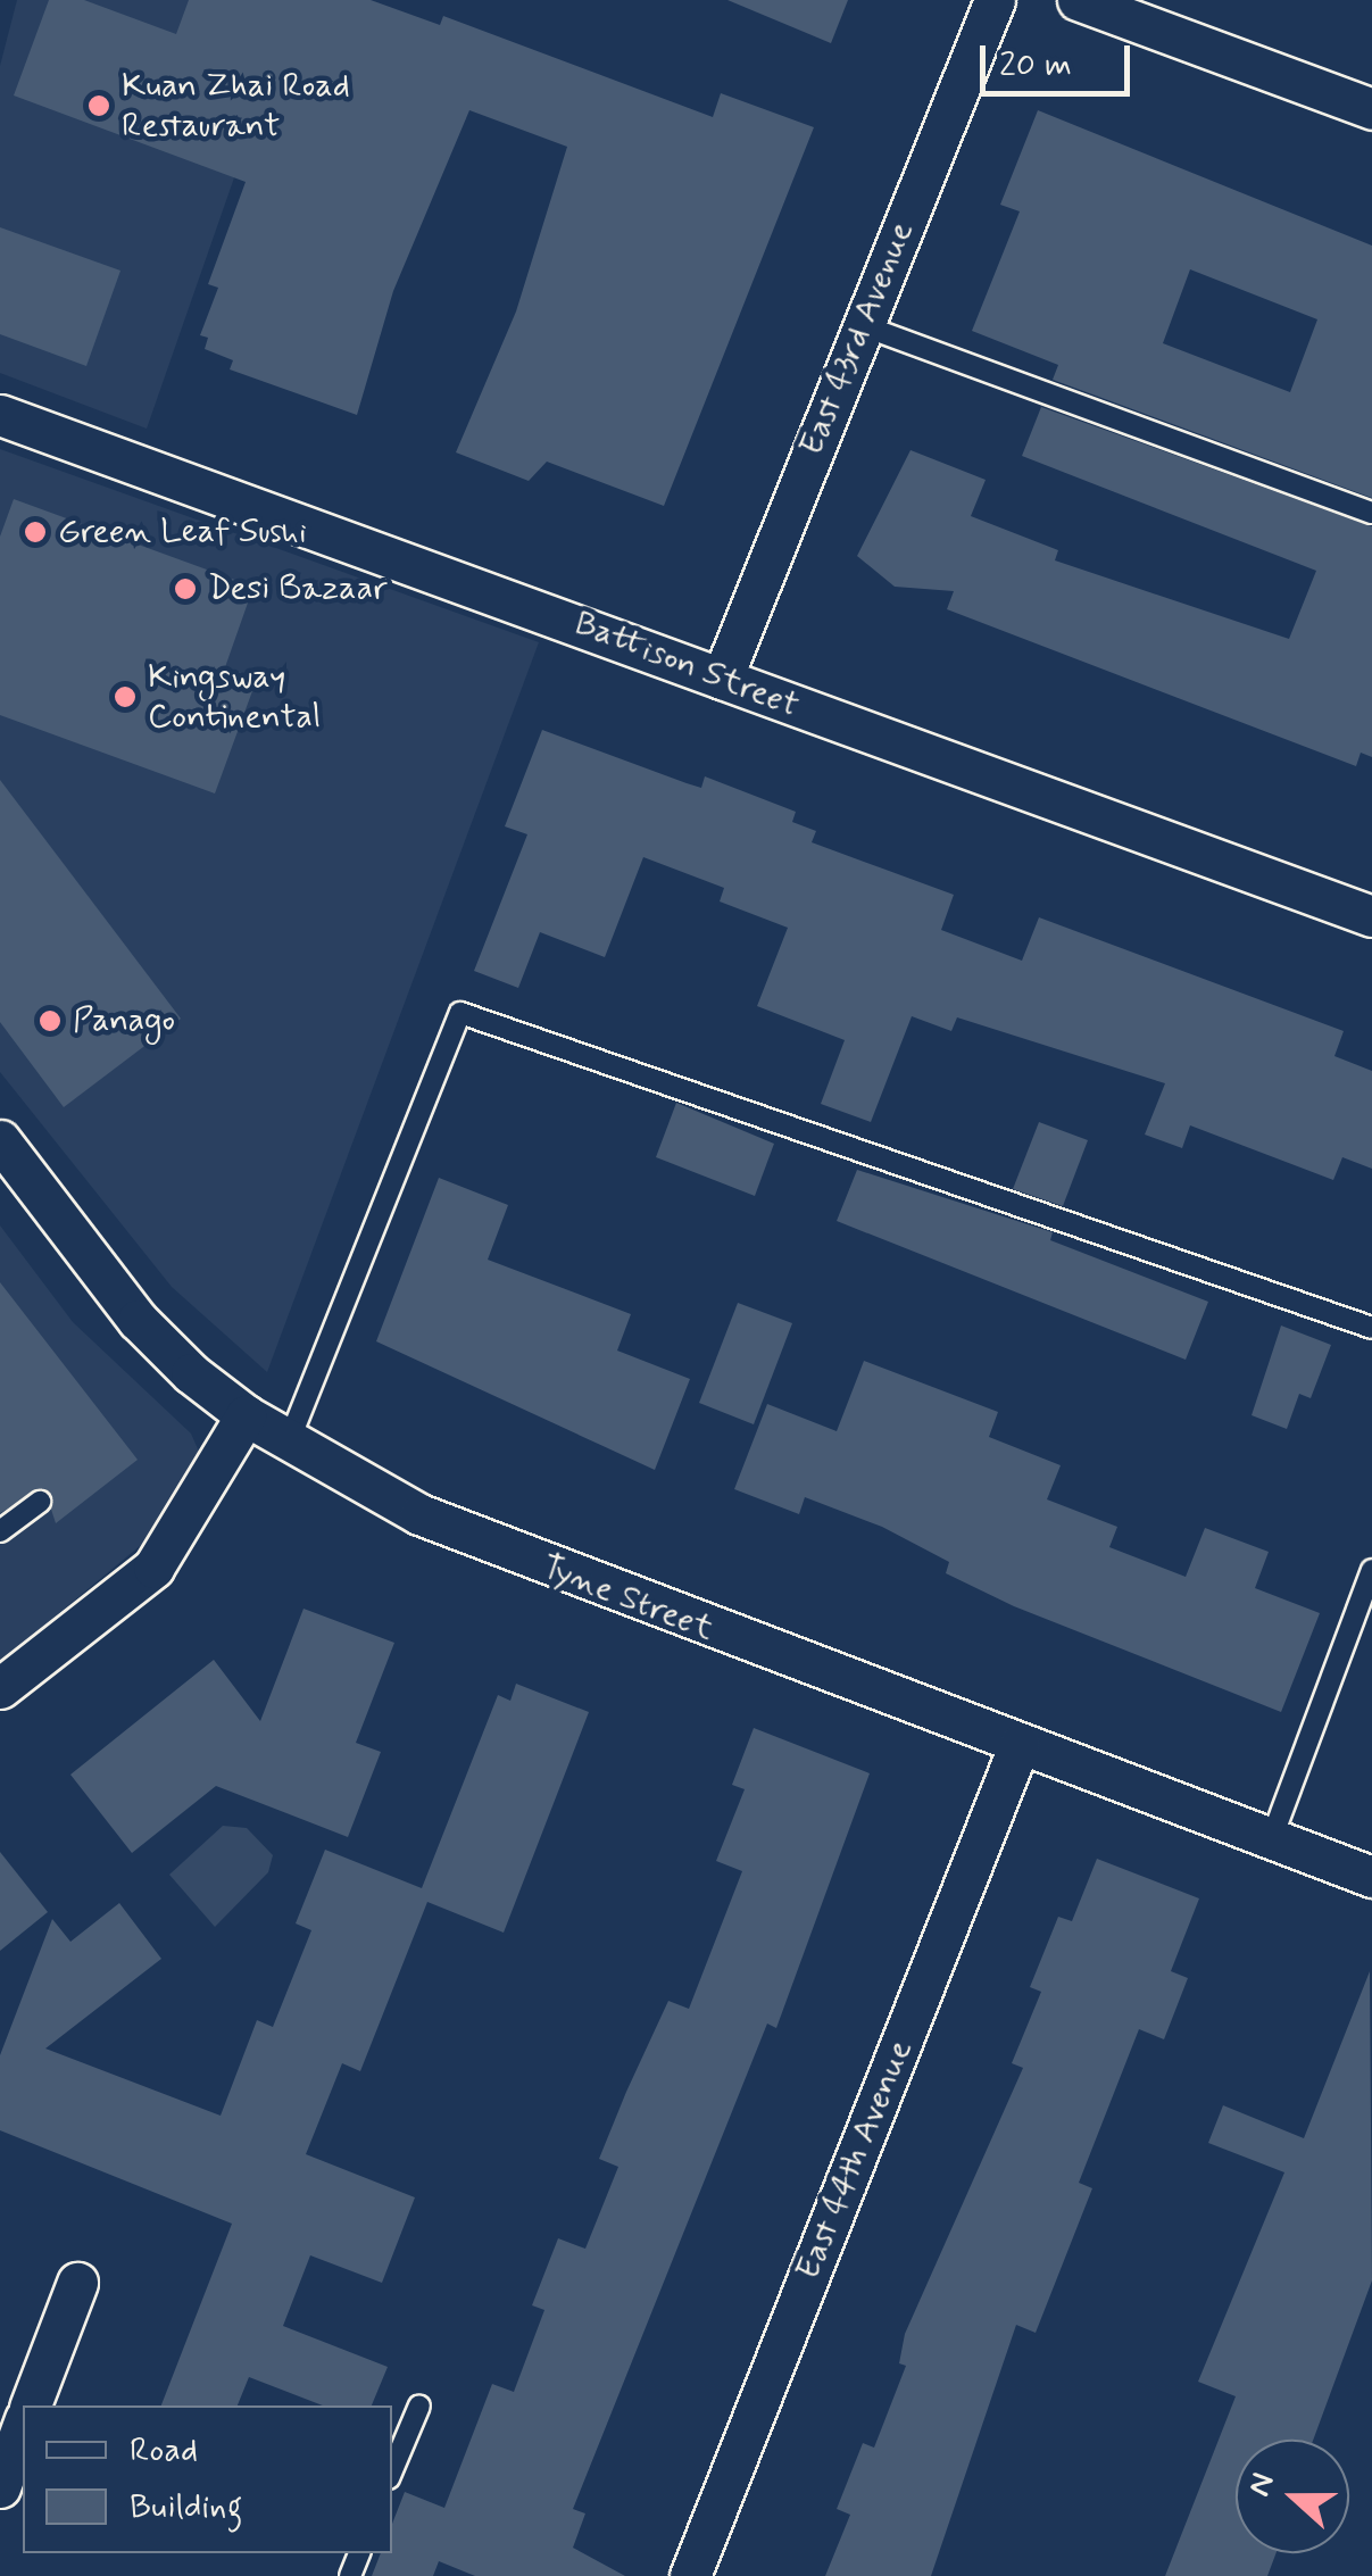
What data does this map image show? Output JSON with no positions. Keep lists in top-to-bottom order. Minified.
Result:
{"streets":{"street":["East 43rd Avenue","Battison Street","Tyne Street","East 44th Avenue"]},"crossings":[["East 43rd Avenue","Battison Street"],["Tyne Street","East 44th Avenue"]],"places":["Kuan Zhai Road Restaurant","Green Leaf Sushi","Desi Bazaar","Kingsway Continental","Panago"],"legend":["Road","Building"],"scale_bar":"20 m","north":"left"}
